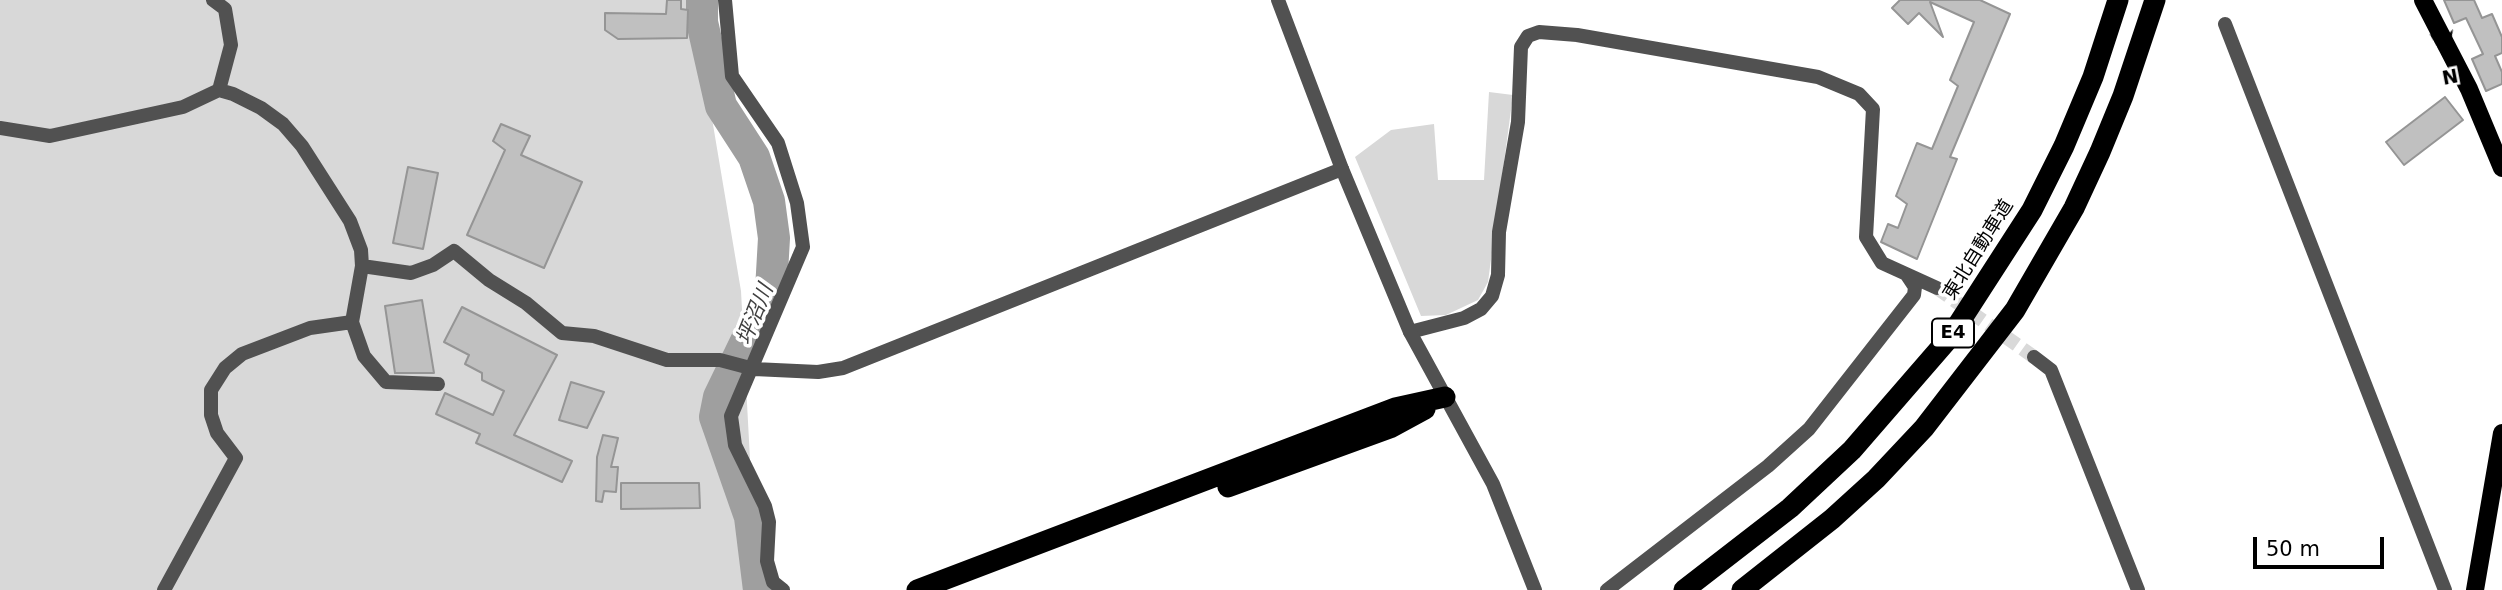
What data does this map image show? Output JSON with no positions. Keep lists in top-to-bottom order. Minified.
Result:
{"streets":{"highway":["東北自動車道","E4"]},"water":["坪沼川"],"scale_bar":"50 m","north":"bottom"}
